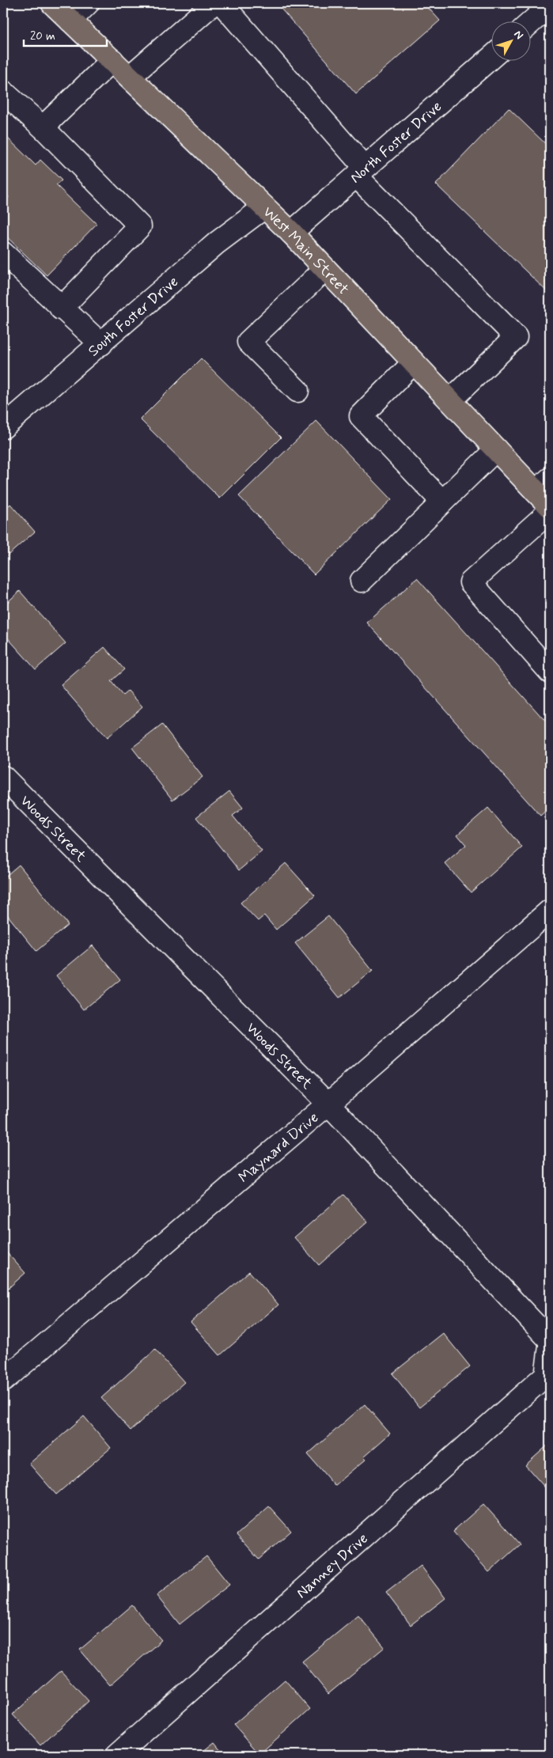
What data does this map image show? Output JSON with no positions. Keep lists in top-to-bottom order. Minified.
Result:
{"streets":{"main road":["West Main Street"],"street":["North Foster Drive","South Foster Drive","Woods Street","Maynard Drive","Nanney Drive"]},"crossings":[["North Foster Drive","West Main Street"],["West Main Street","South Foster Drive"],["Woods Street","Maynard Drive"]],"scale_bar":"20 m","north":"top right"}
